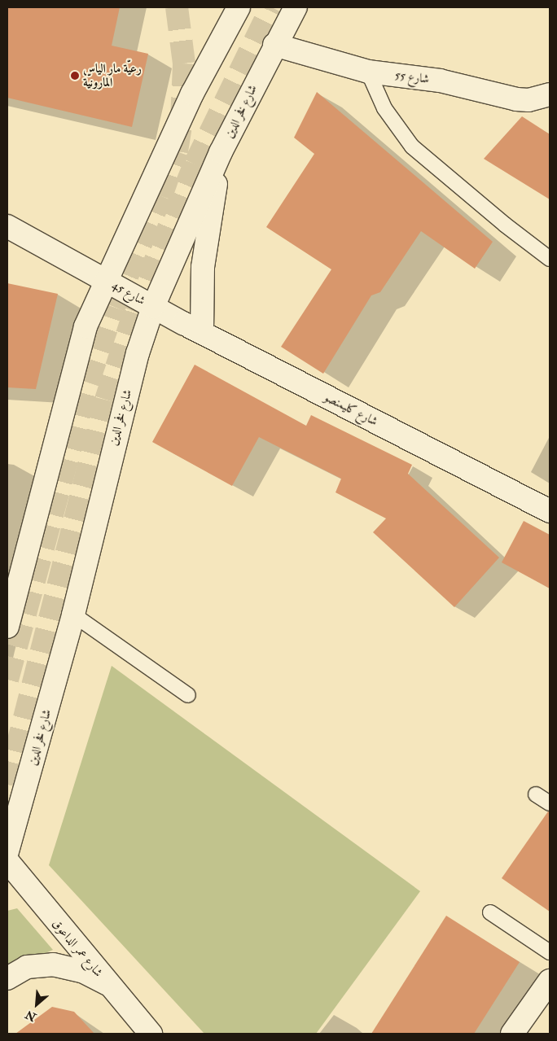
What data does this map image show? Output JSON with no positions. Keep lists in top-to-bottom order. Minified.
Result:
{"streets":{"main road":["شارع 55","شارع فخر الدين","شارع 45","شارع كليمنصو","شارع عمر الداعوق"]},"crossings":[["شارع 55","شارع فخر الدين"],["شارع فخر الدين","شارع 45"],["شارع فخر الدين","شارع كليمنصو"],["شارع 45","شارع كليمنصو"]],"places":["رعيّة مار الياس المارونيّة"],"north":"bottom left"}
